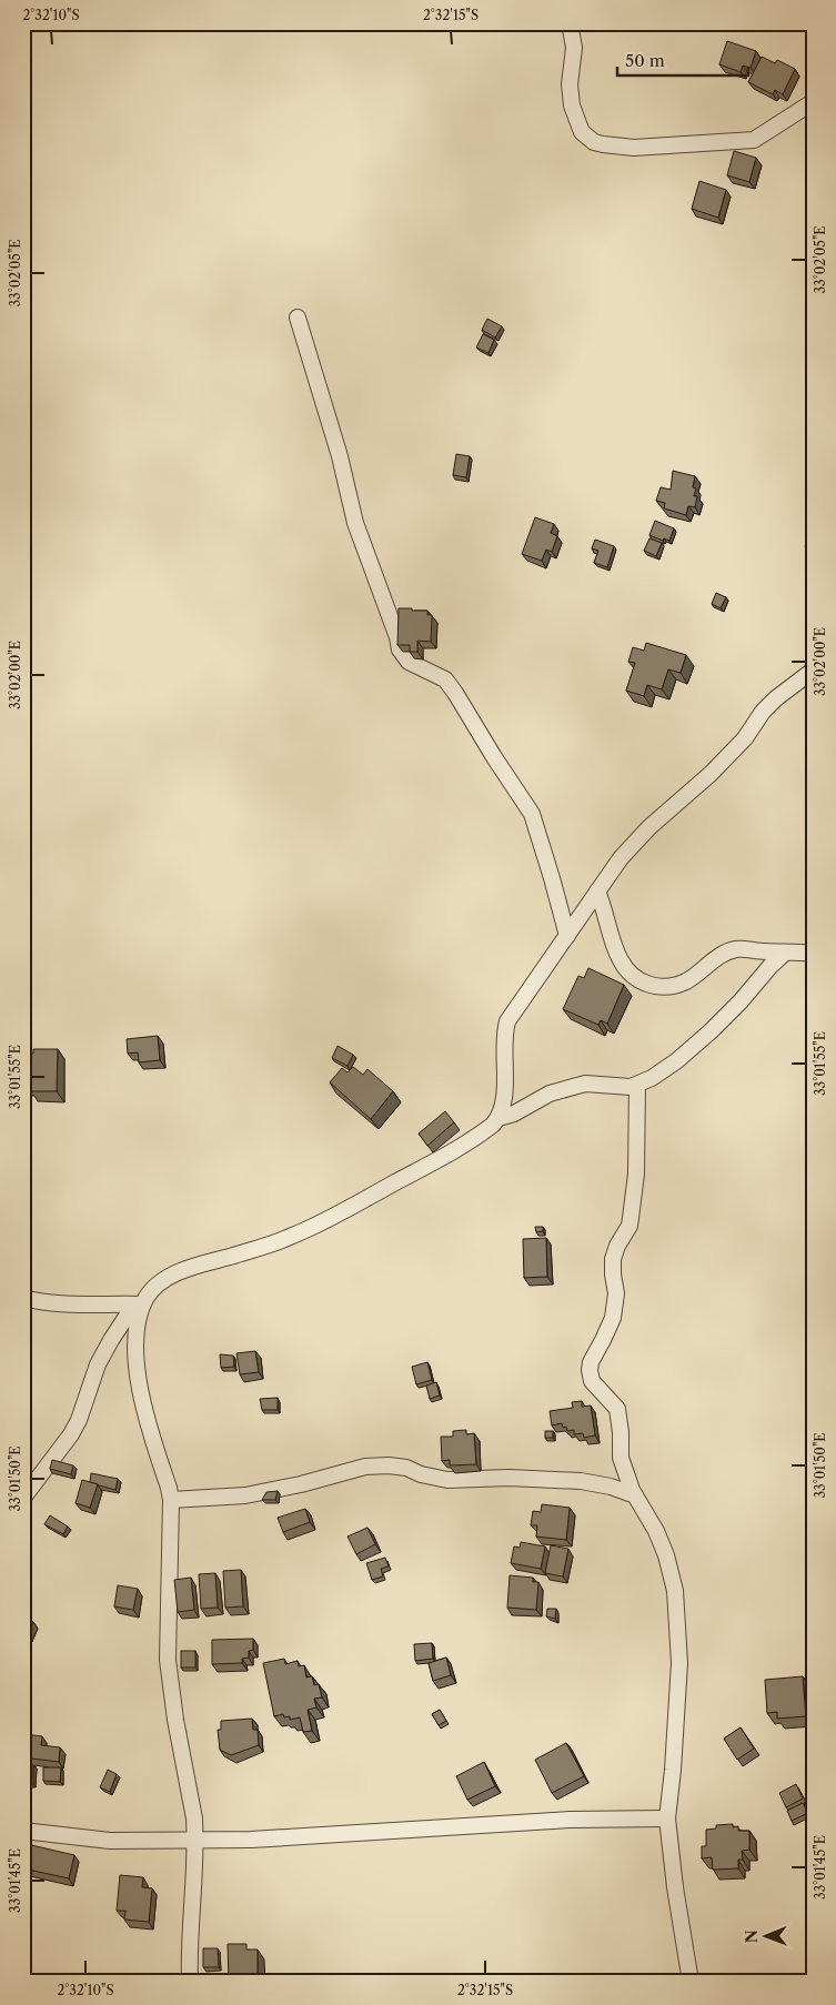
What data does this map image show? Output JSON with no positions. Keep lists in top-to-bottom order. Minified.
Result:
{"scale_bar":"50 m","north":"left","coordinates":["2°32'10\"S","2°32'15\"S","33°02'05\"E","33°02'00\"E","33°01'55\"E","33°01'50\"E","33°01'45\"E"]}
